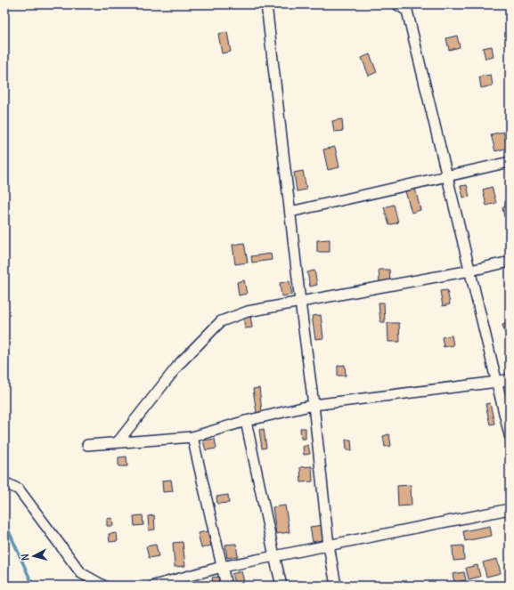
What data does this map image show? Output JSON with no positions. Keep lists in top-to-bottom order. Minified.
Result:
{"north":"left"}
